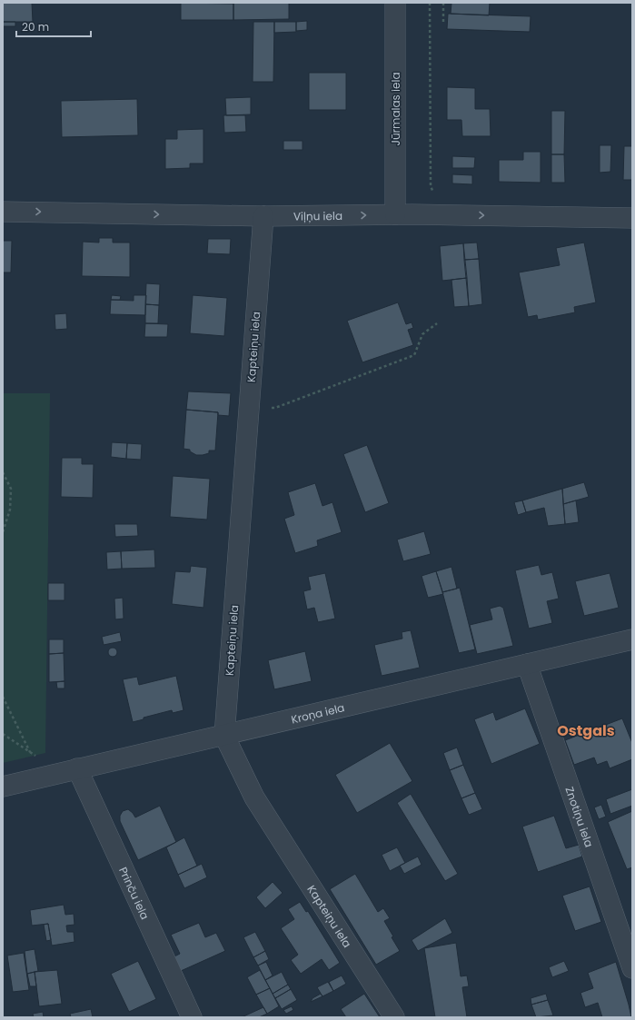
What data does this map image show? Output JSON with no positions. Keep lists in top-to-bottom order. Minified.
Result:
{"streets":{"street":["Jūrmalas iela","Viļņu iela","Kapteiņu iela","Kroņa iela","Znotiņu iela","Prinču iela"]},"crossings":[["Jūrmalas iela","Viļņu iela"],["Viļņu iela","Kapteiņu iela"],["Kapteiņu iela","Kroņa iela"],["Kroņa iela","Znotiņu iela"],["Kroņa iela","Prinču iela"]],"one_way":["Viļņu iela"],"districts":["Ostgals"],"scale_bar":"20 m"}
